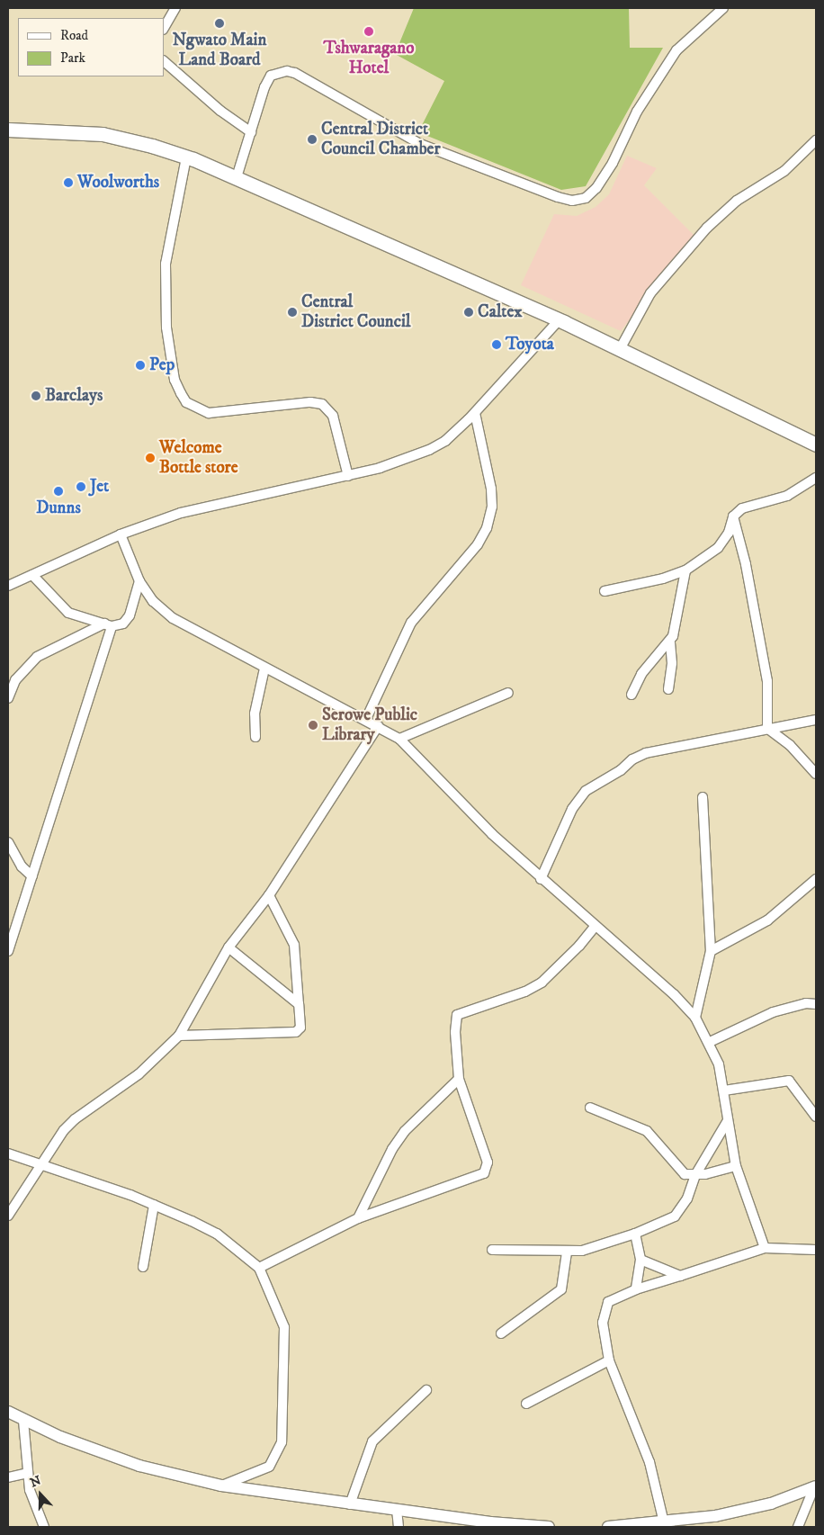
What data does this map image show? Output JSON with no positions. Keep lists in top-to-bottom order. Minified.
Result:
{"places":["Ngwato Main Land Board","Tshwaragano Hotel","Central District Council Chamber","Woolworths","Central District Council","Caltex","Toyota","Pep","Barclays","Welcome Bottle store","Jet","Dunns","Serowe Public Library"],"legend":["Road","Park"],"north":"top"}
